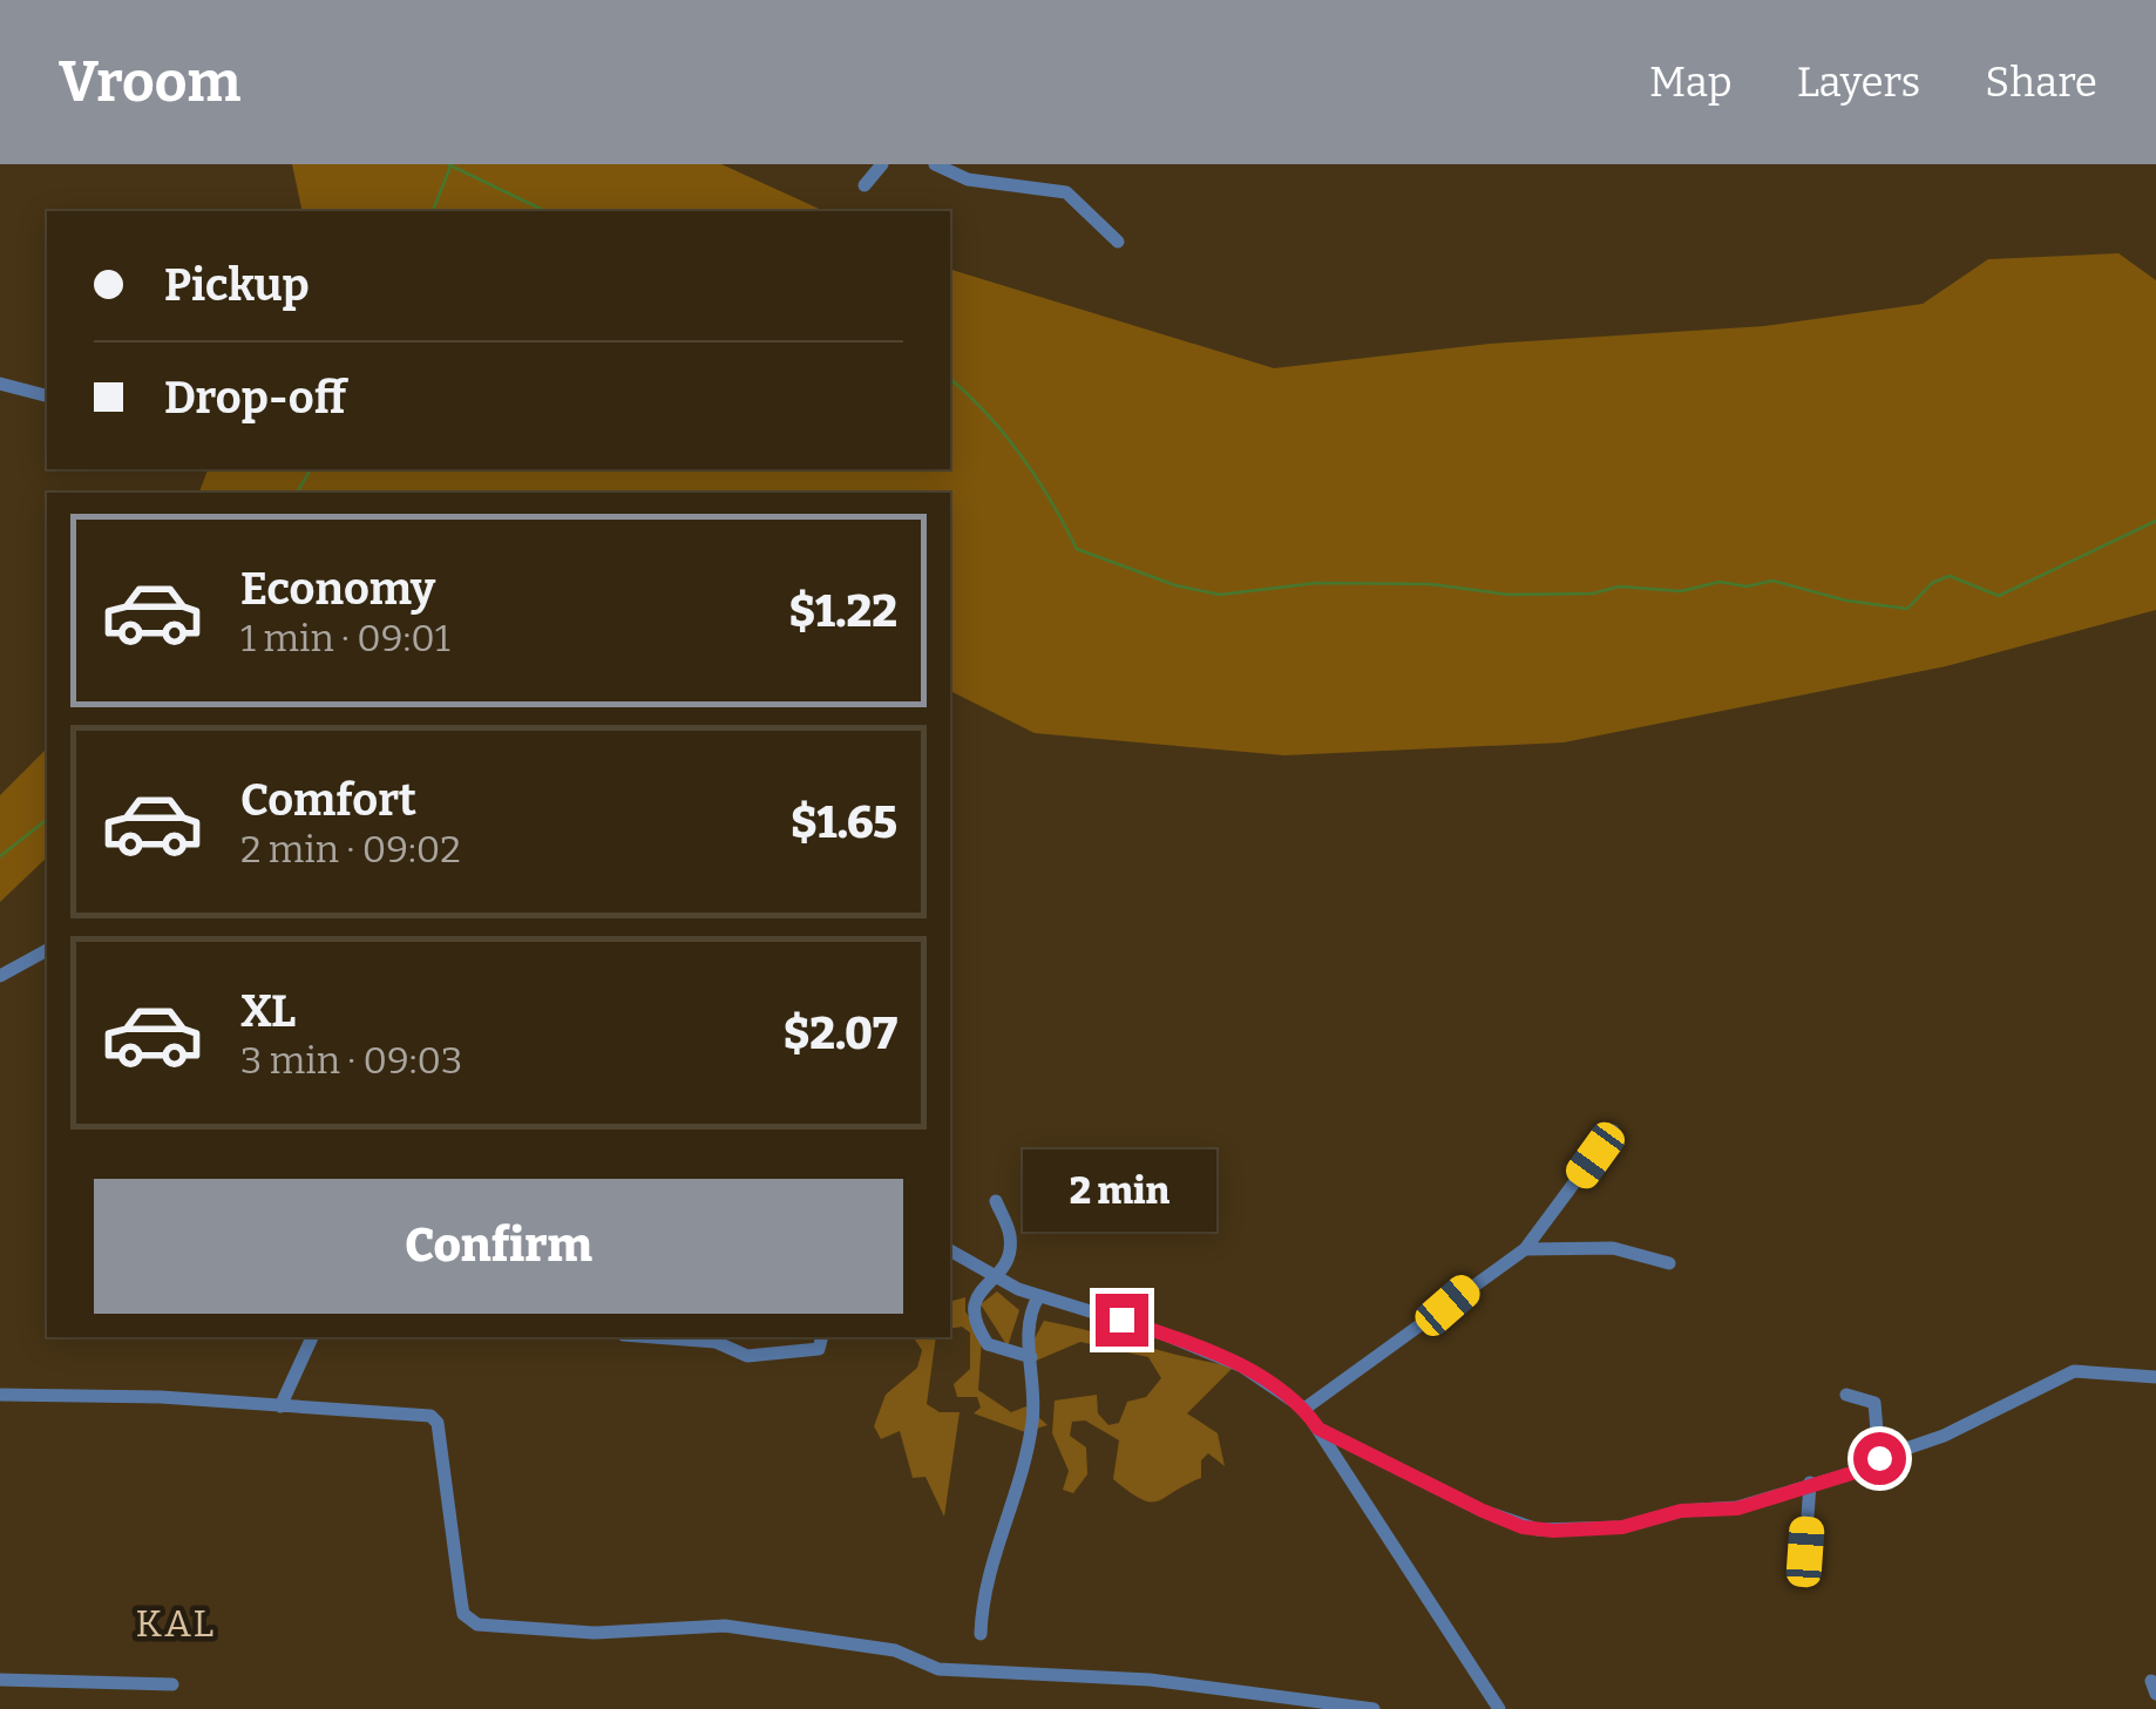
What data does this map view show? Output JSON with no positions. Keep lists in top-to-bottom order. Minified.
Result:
{"districts":["KAL"],"page":{"header":"Vroom","nav":["Map","Layers","Share"],"banner":["Pickup","Drop-off"],"list":[{"name":"Economy","note":"1 min · 09:01","value":"$1.22"},{"name":"Comfort","note":"2 min · 09:02","value":"$1.65"},{"name":"XL","note":"3 min · 09:03","value":"$2.07"}],"bubble":"2 min","buttons":"Confirm"}}
